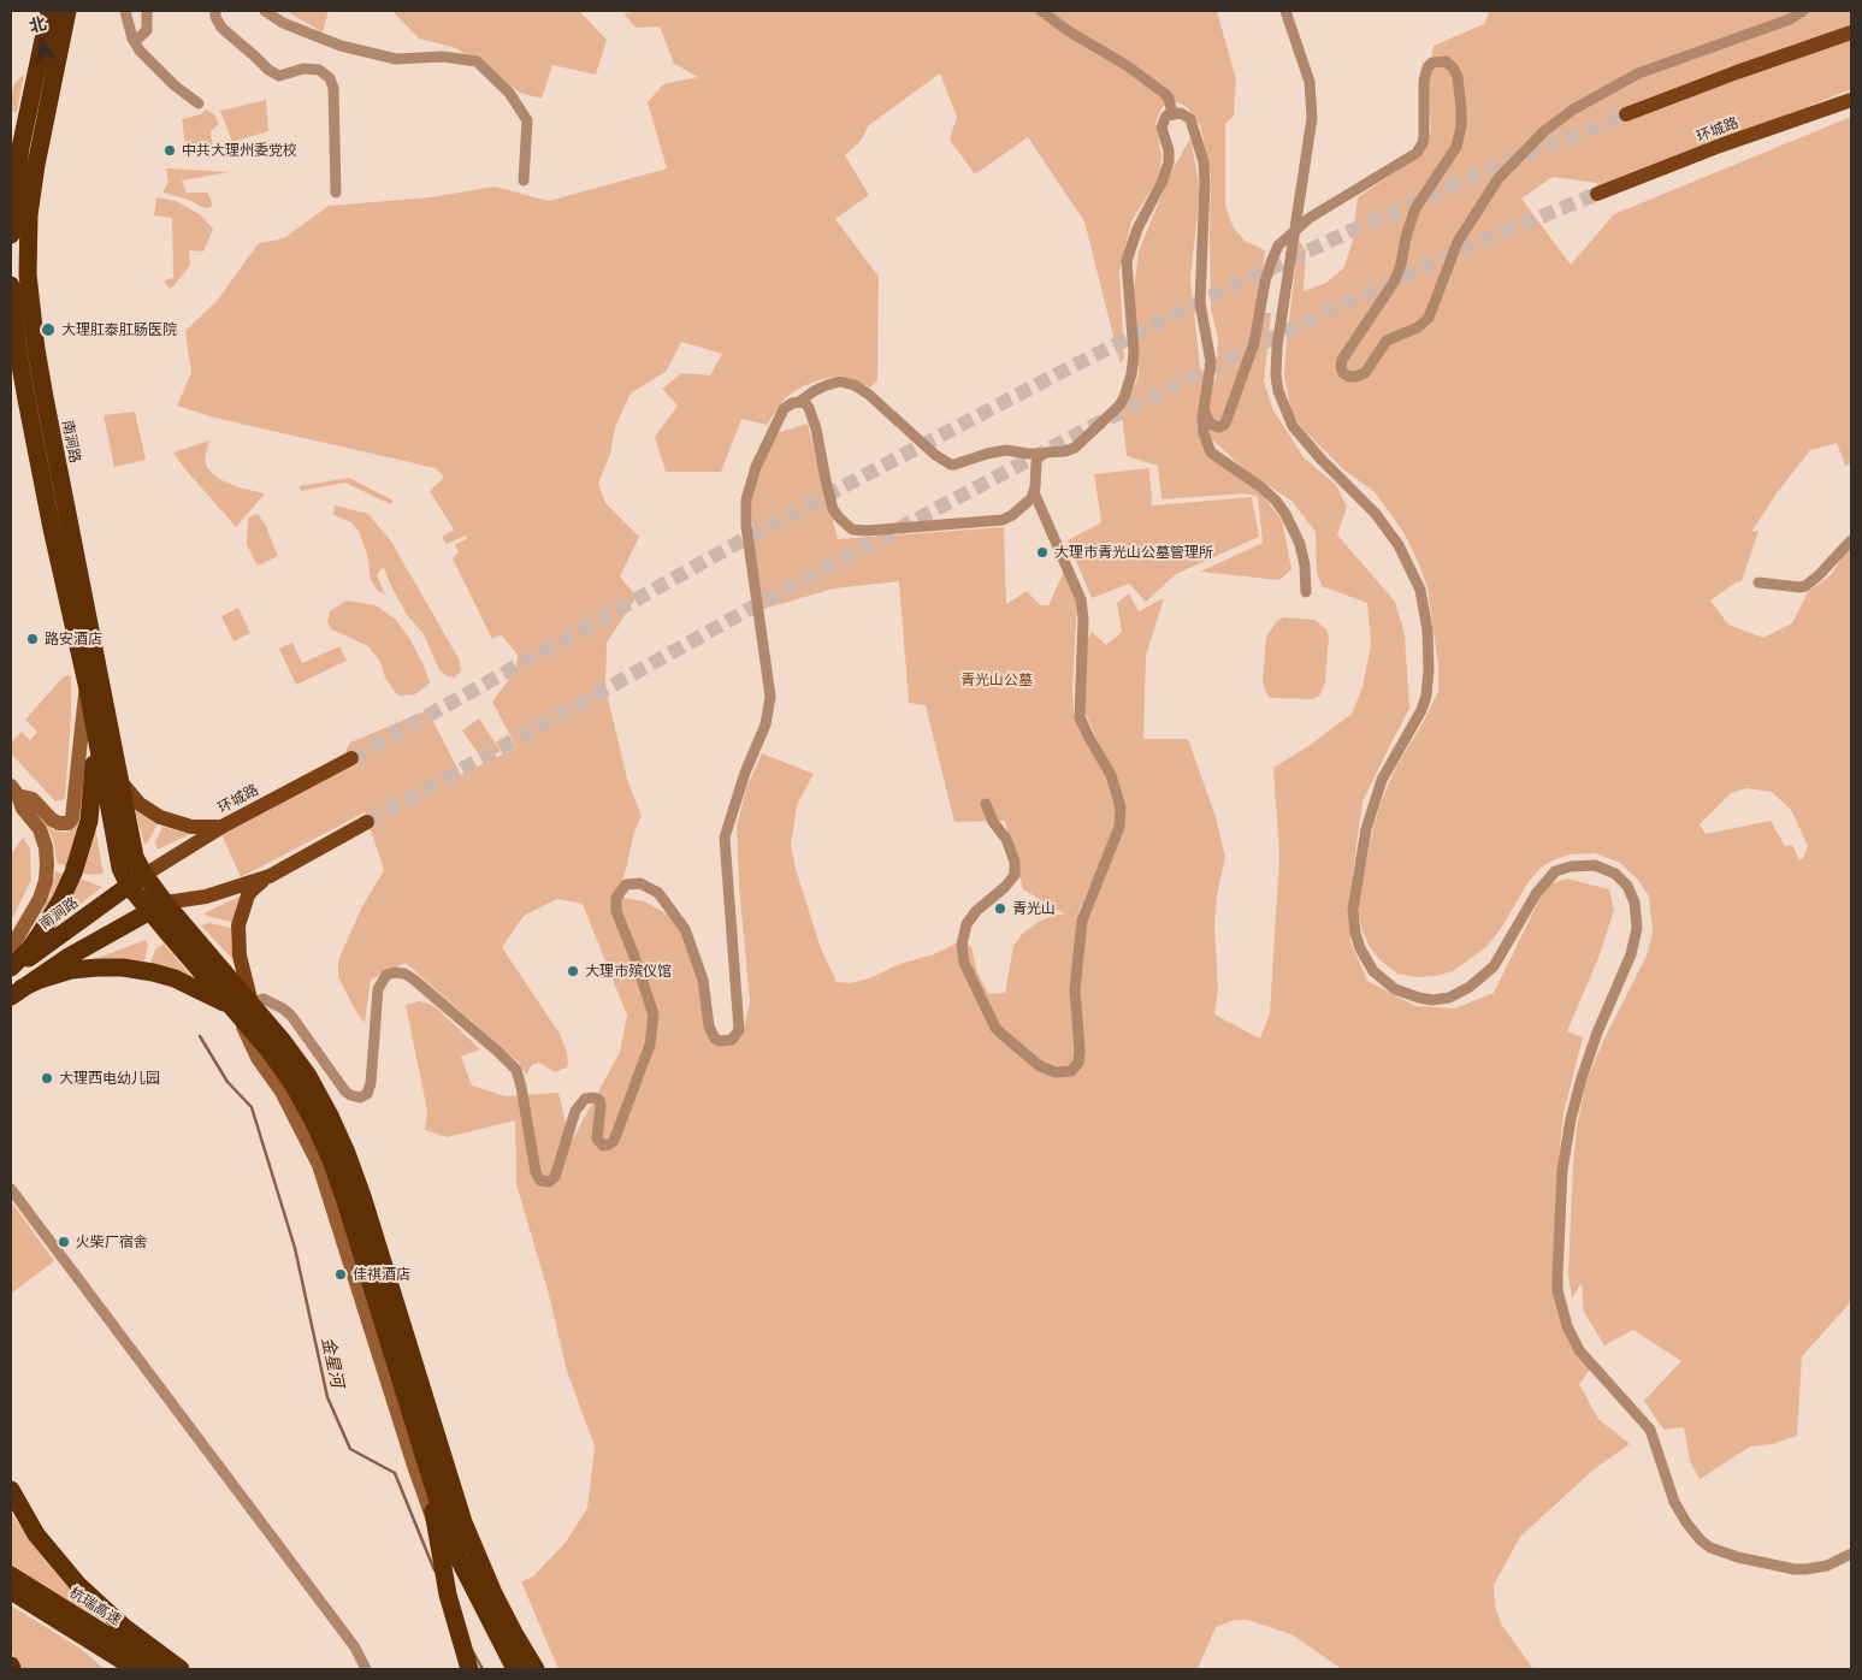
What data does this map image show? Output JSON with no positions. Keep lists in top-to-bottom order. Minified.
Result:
{"streets":{"highway":["南涧路","杭瑞高速"],"main road":["环城路"]},"crossings":[["环城路","南涧路"]],"water":["金星河"],"parks":["青光山公墓"],"places":["中共大理州委党校","大理肛泰肛肠医院","大理市青光山公墓管理所","路安酒店","青光山","大理市殡仪馆","大理西电幼儿园","火柴厂宿舍","佳祺酒店"],"north":"top"}
